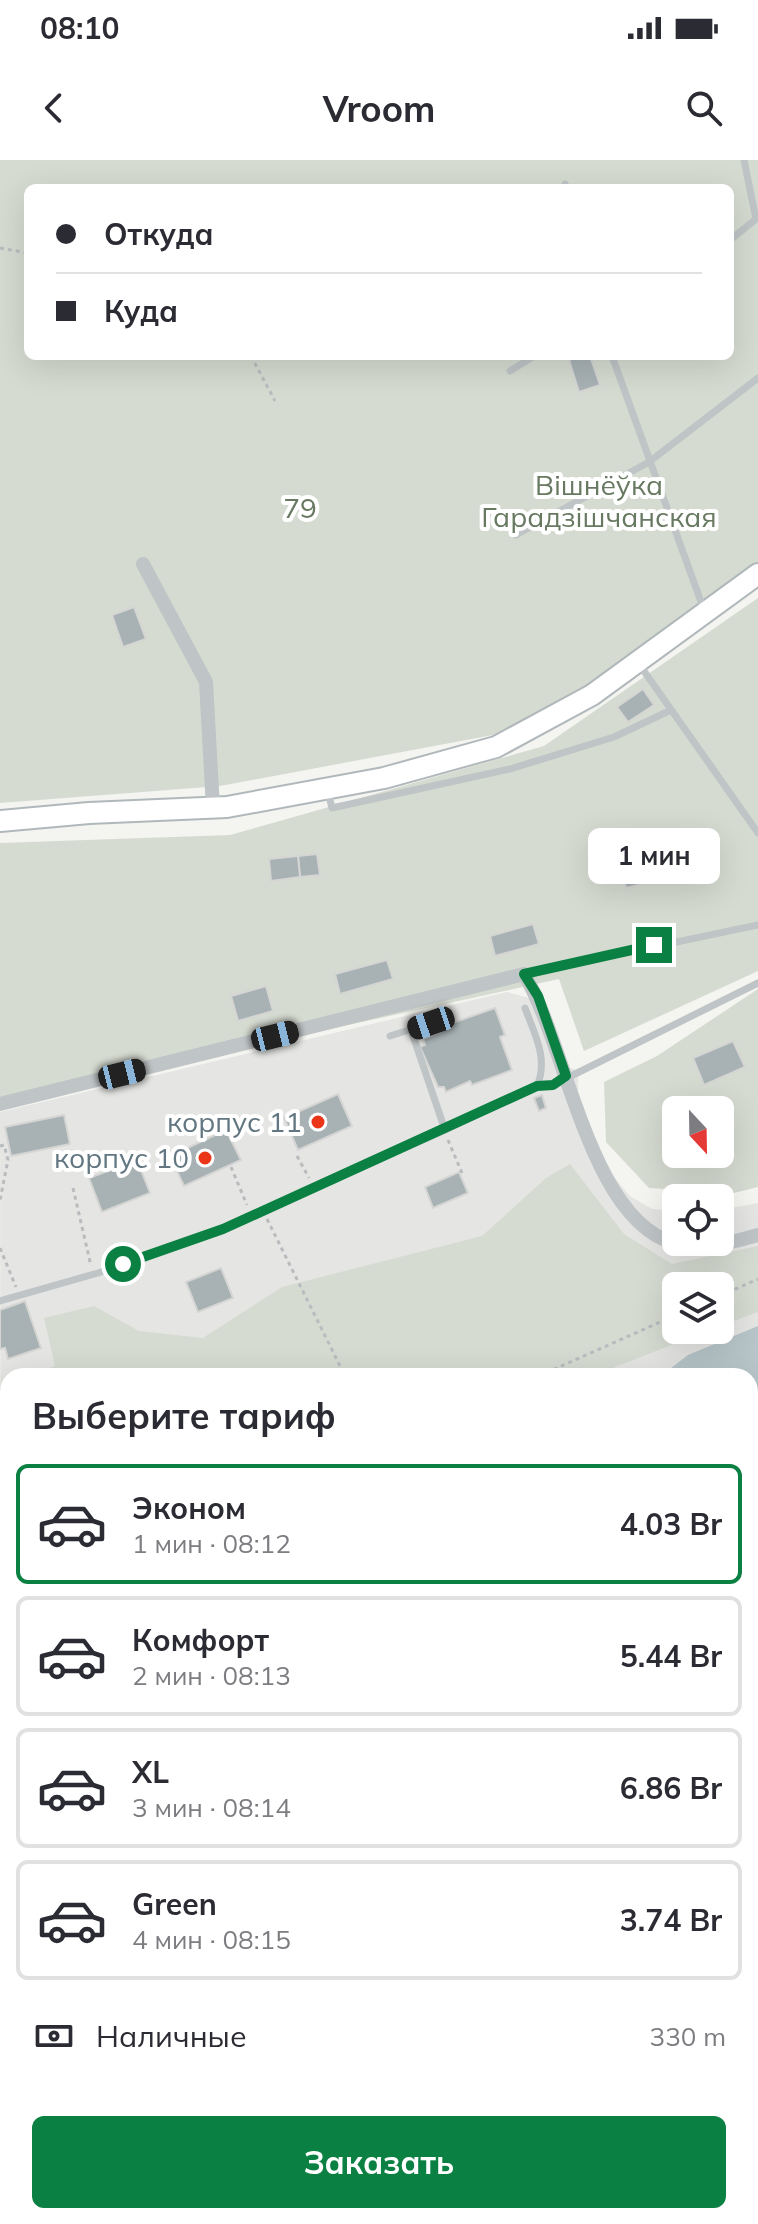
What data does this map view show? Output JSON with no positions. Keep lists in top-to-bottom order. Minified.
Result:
{"parks":["Вішнёўка Гарадзішчанская","79"],"places":["корпус 11","корпус 10"],"north":"bottom","page":{"status":"08:10","header":"Vroom","banner":["Откуда","Куда"],"bubble":"1 мин","heading":"Выберите тариф","list":[{"name":"Эконом","note":"1 мин · 08:12","value":"4.03 Br"},{"name":"Комфорт","note":"2 мин · 08:13","value":"5.44 Br"},{"name":"XL","note":"3 мин · 08:14","value":"6.86 Br"},{"name":"Green","note":"4 мин · 08:15","value":"3.74 Br"}],"pay":["Наличные","330 m"],"buttons":"Заказать"}}
